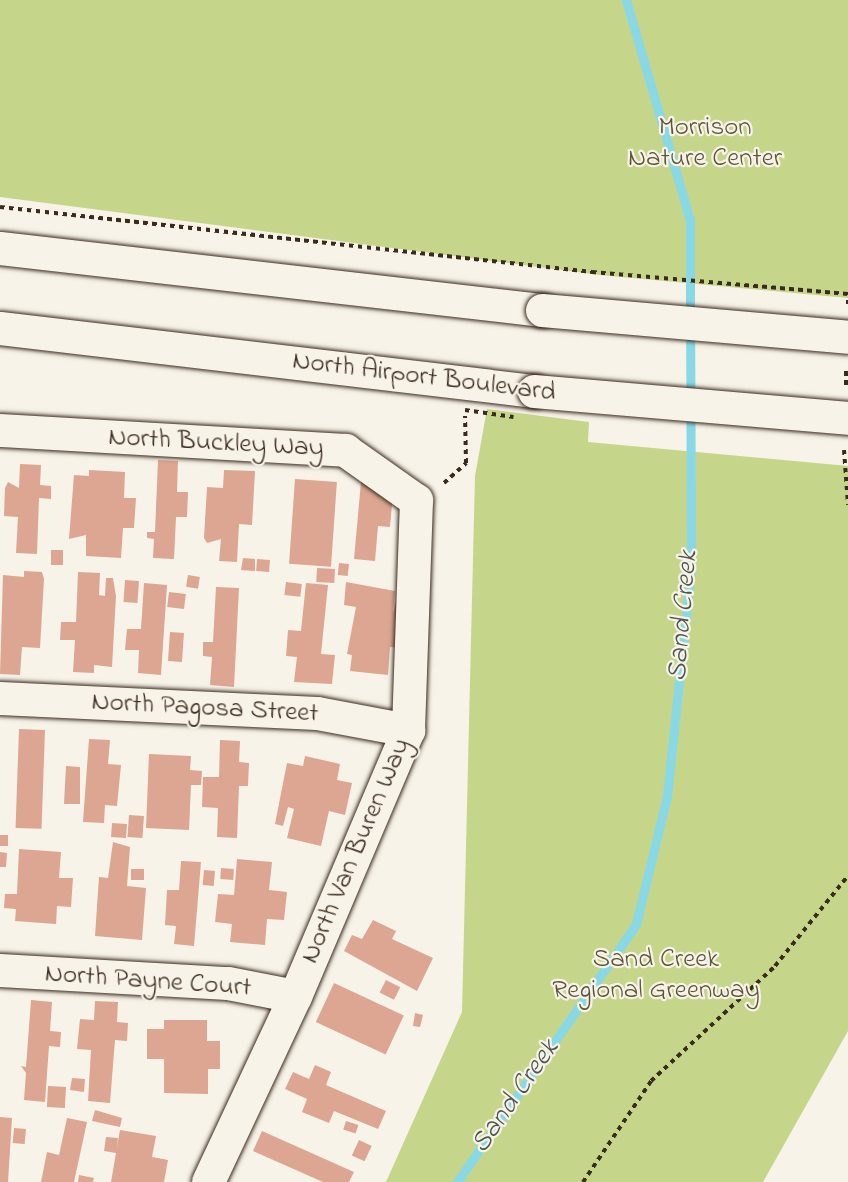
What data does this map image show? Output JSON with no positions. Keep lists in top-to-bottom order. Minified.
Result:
{"streets":{"street":["North Airport Boulevard","North Buckley Way","North Pagosa Street","North Van Buren Way","North Payne Court"]},"crossings":[["North Buckley Way","North Van Buren Way"],["North Pagosa Street","North Van Buren Way"],["North Van Buren Way","North Payne Court"]],"water":["Sand Creek"],"parks":["Morrison Nature Center","Sand Creek Regional Greenway"]}
